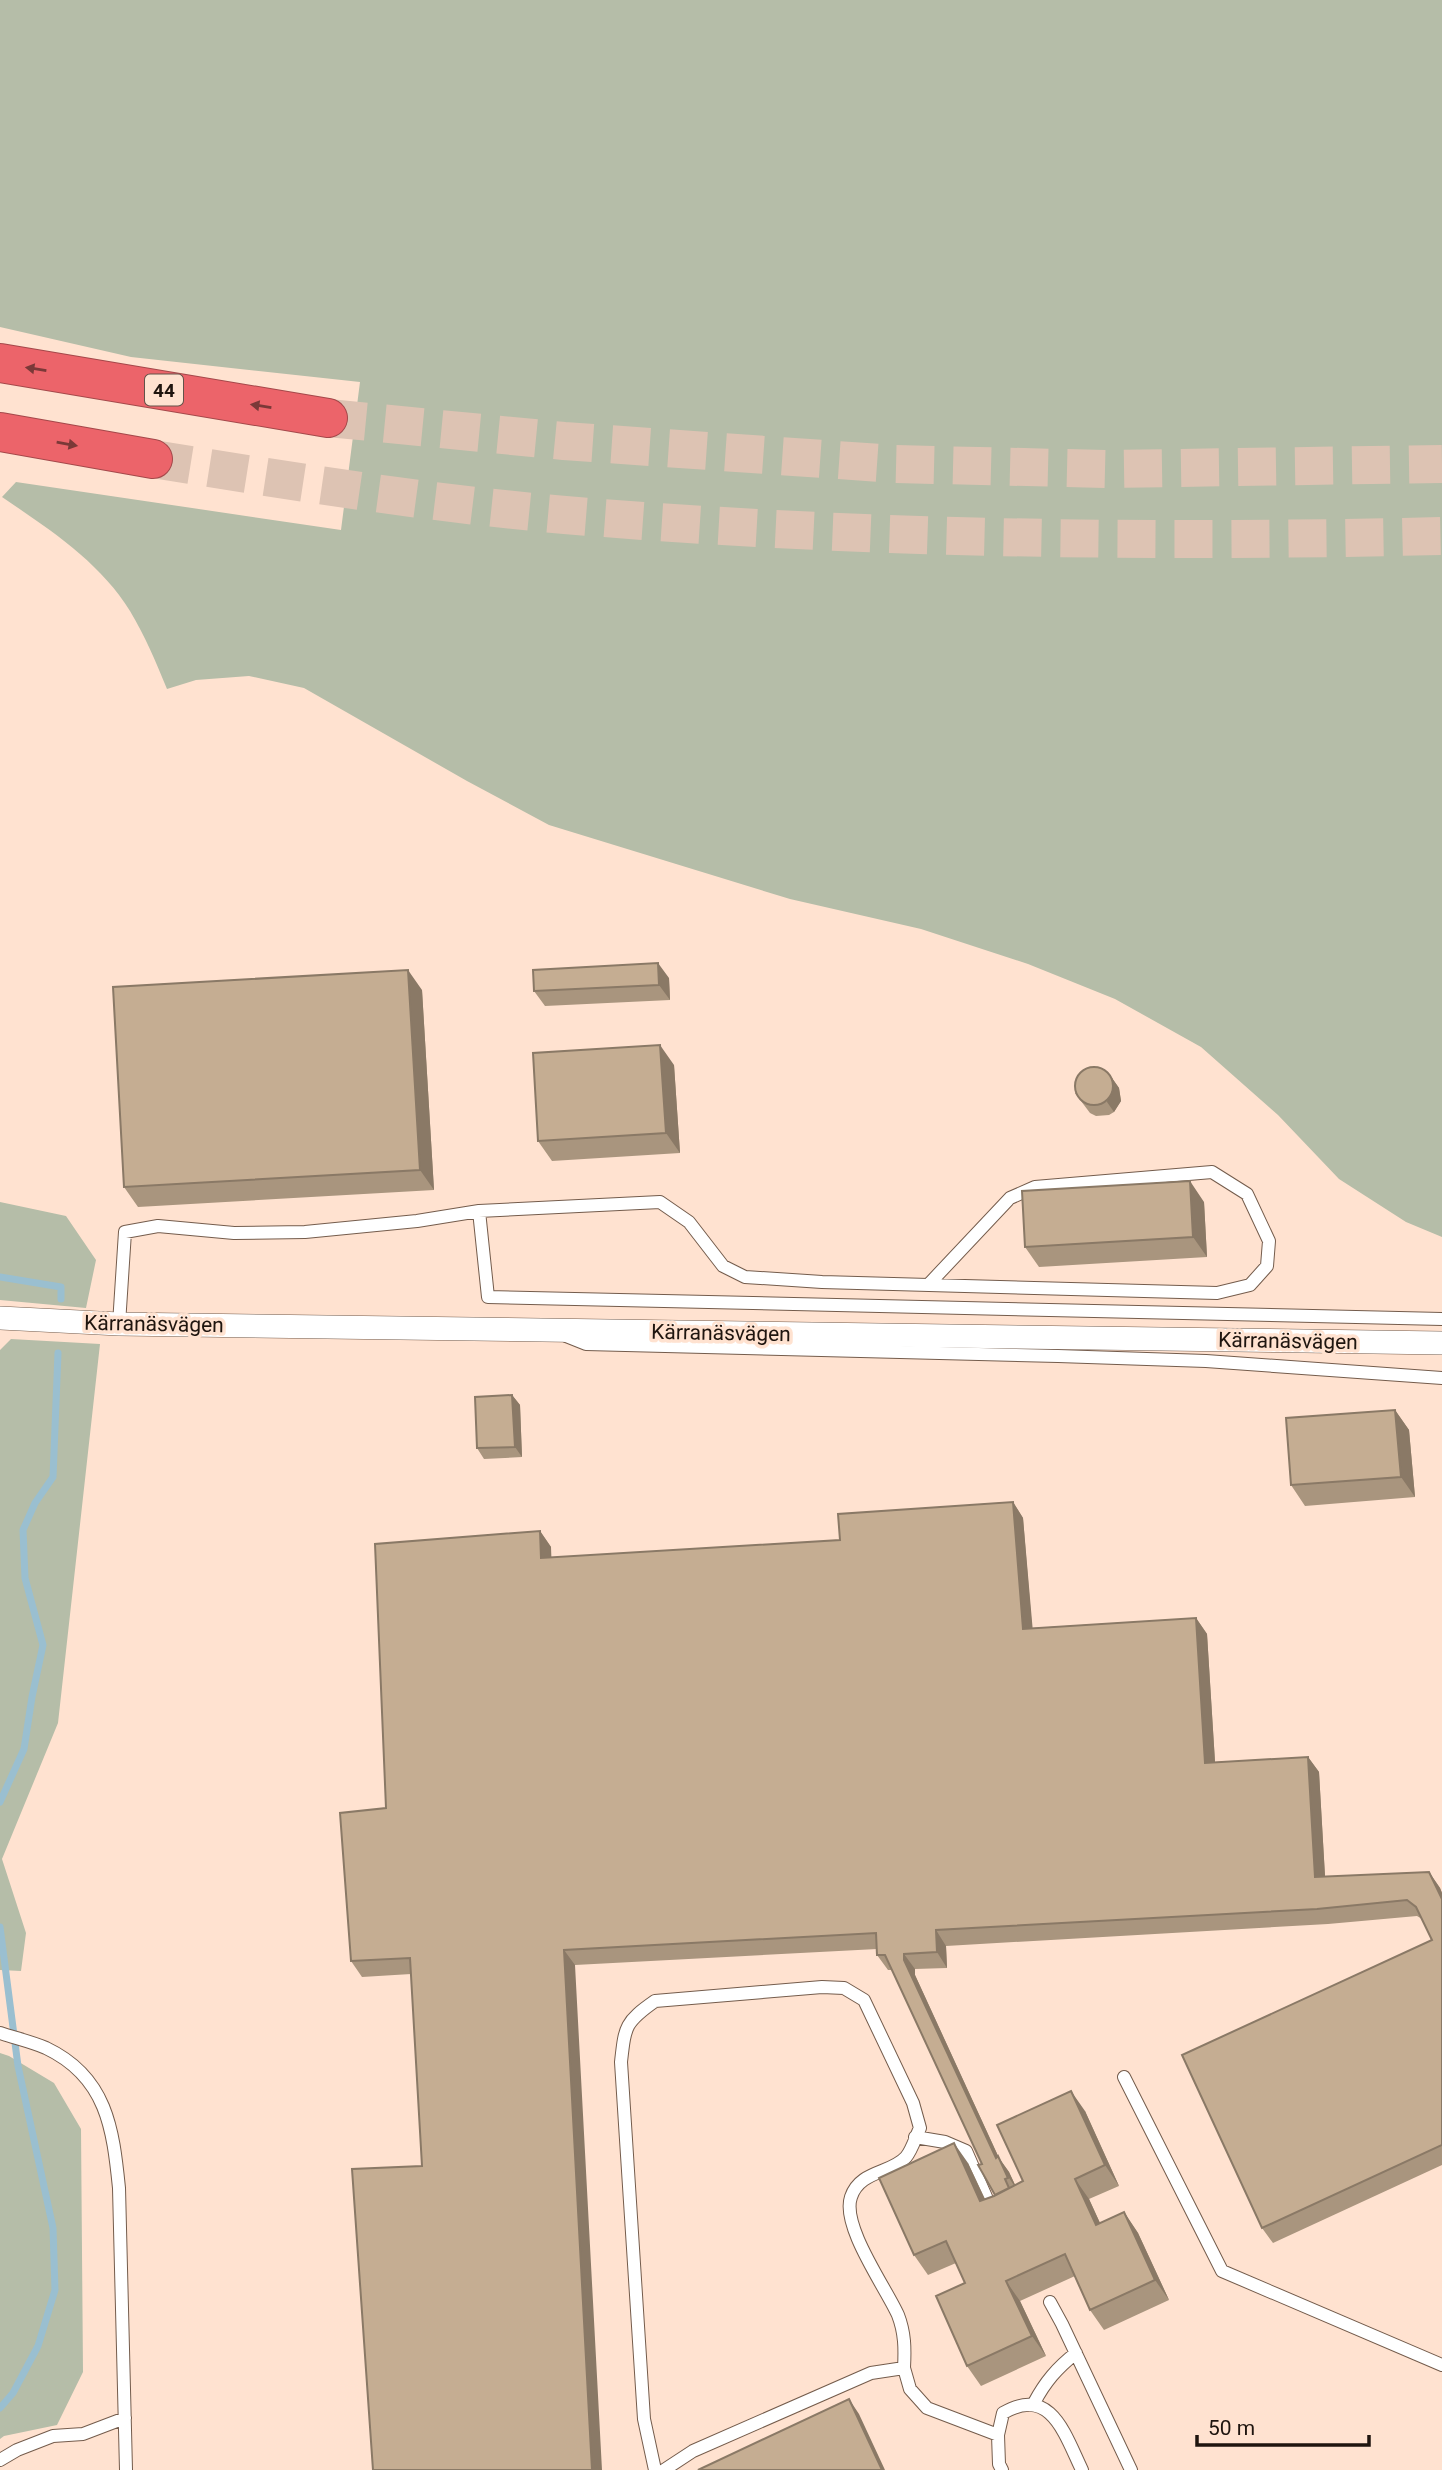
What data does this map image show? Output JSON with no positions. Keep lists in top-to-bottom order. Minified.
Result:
{"streets":{"highway":["44"],"street":["Kärranäsvägen"]},"scale_bar":"50 m"}
